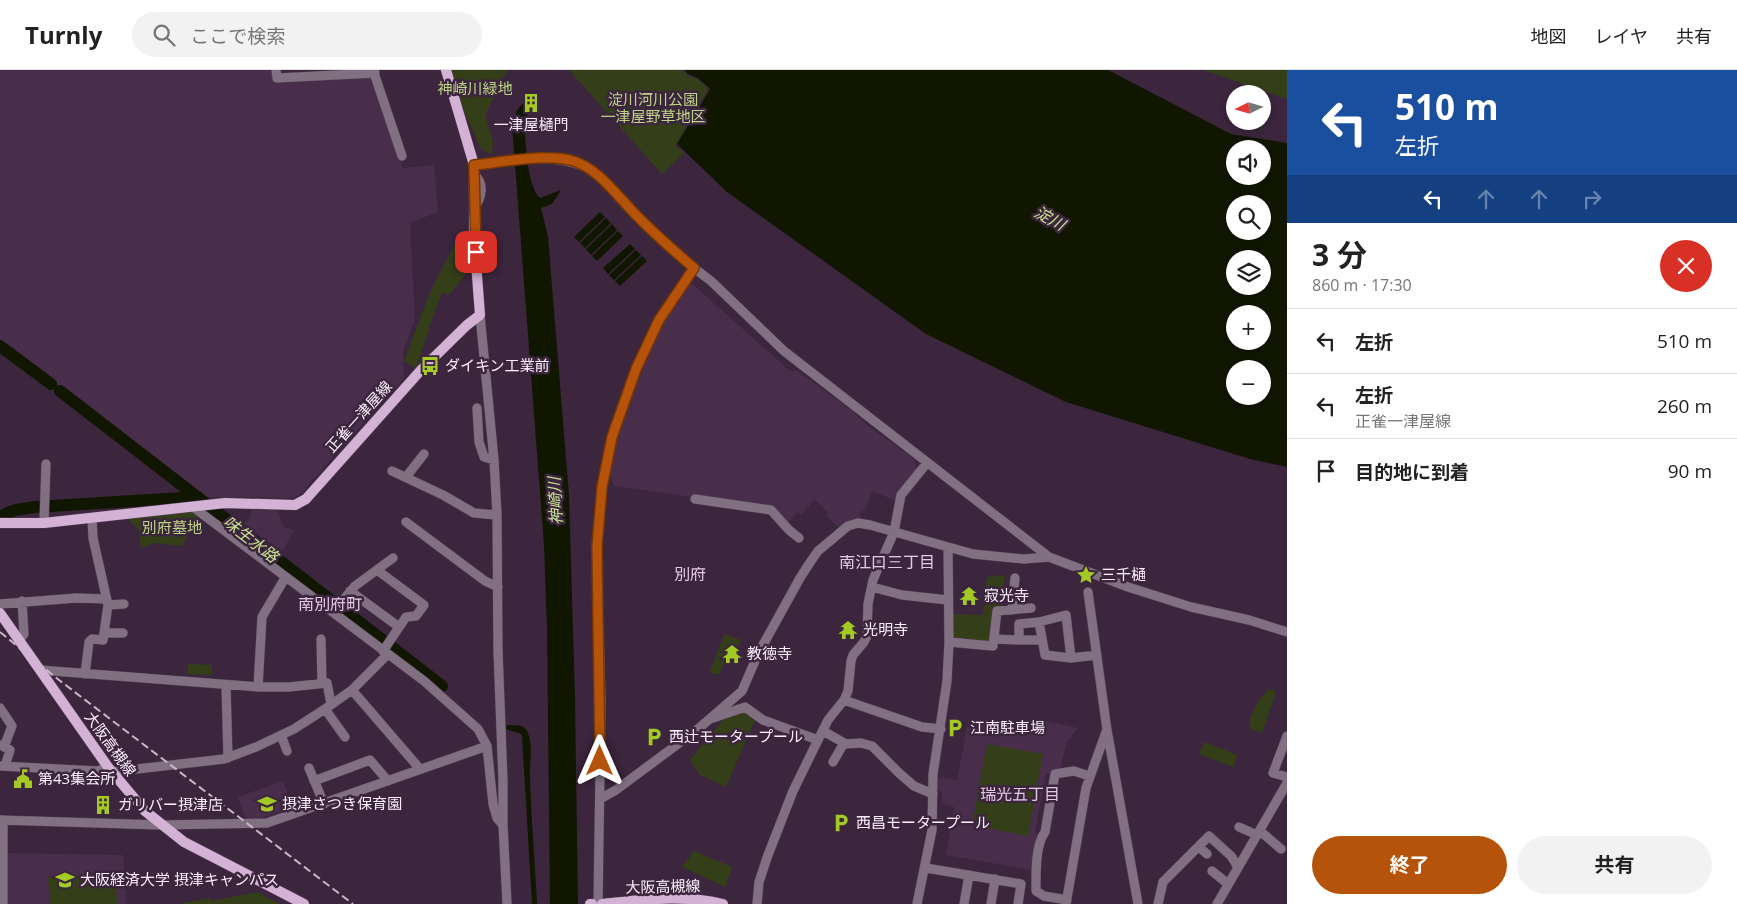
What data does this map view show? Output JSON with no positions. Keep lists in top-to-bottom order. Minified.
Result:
{"streets":{"main road":["正雀一津屋線","大阪高槻線"]},"districts":["南江口三丁目","別府","南別府町","瑞光五丁目"],"water":["淀川","神崎川","味生水路"],"parks":["神崎川緑地","淀川河川公園 一津屋野草地区","別府墓地"],"places":{"building":["一津屋樋門","ガリバー摂津店"],"bus stop":["ダイキン工業前"],"place":["三千樋"],"temple":["寂光寺","光明寺","教徳寺"],"parking":["江南駐車場","西辻モータープール","西昌モータープール"],"public building":["第43集会所"],"school or university":["摂津さつき保育園","大阪経済大学 摂津キャンパス"]},"north":"left","page":{"header":"Turnly","search":"ここで検索","nav":["地図","レイヤ","共有"],"turn":["510 m","左折"],"map_buttons":["+","−"],"heading":["3 分","860 m · 17:30"],"list":[{"name":"左折","value":"510 m"},{"name":"左折","note":"正雀一津屋線","value":"260 m"},{"name":"目的地に到着","value":"90 m"}],"buttons":["終了","共有"]}}
